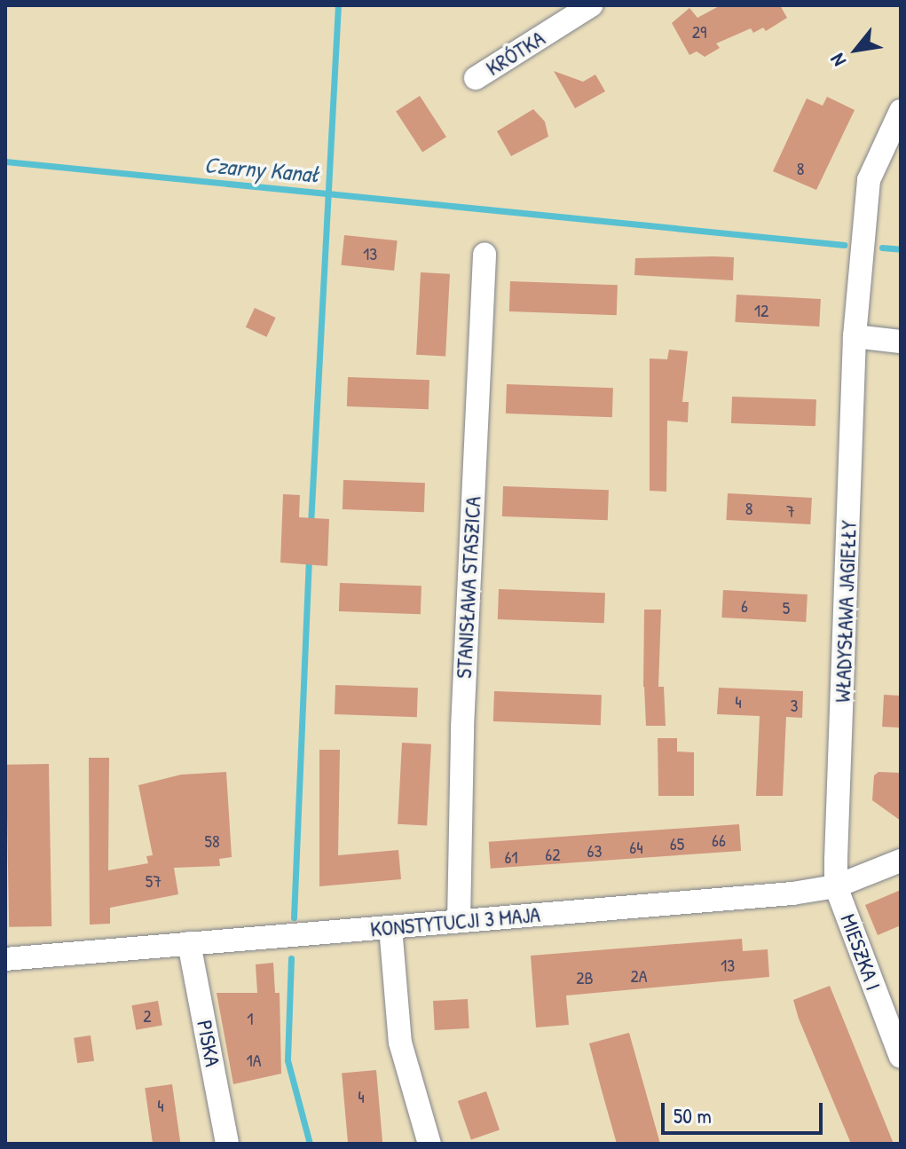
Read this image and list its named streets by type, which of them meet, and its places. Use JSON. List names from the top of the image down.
{
  "streets": {
    "street": [
      "KRÓTKA",
      "STANISŁAWA STASZICA",
      "WŁADYSŁAWA JAGIEŁŁY",
      "KONSTYTUCJI 3 MAJA",
      "MIESZKA I",
      "PISKA"
    ]
  },
  "crossings": [
    ["STANISŁAWA STASZICA", "KONSTYTUCJI 3 MAJA"],
    ["WŁADYSŁAWA JAGIEŁŁY", "KONSTYTUCJI 3 MAJA"],
    ["WŁADYSŁAWA JAGIEŁŁY", "MIESZKA I"],
    ["KONSTYTUCJI 3 MAJA", "MIESZKA I"],
    ["KONSTYTUCJI 3 MAJA", "PISKA"]
  ],
  "water": ["Czarny Kanał"],
  "house_numbers": [
    "29",
    "8",
    "13",
    "12",
    "8",
    "7",
    "6",
    "5",
    "4",
    "3",
    "66",
    "58",
    "65",
    "64",
    "63",
    "62",
    "61",
    "57",
    "13",
    "2A",
    "2B",
    "2",
    "1",
    "1A",
    "4",
    "4"
  ],
  "scale_bar": "50 m",
  "north": "bottom left"
}
